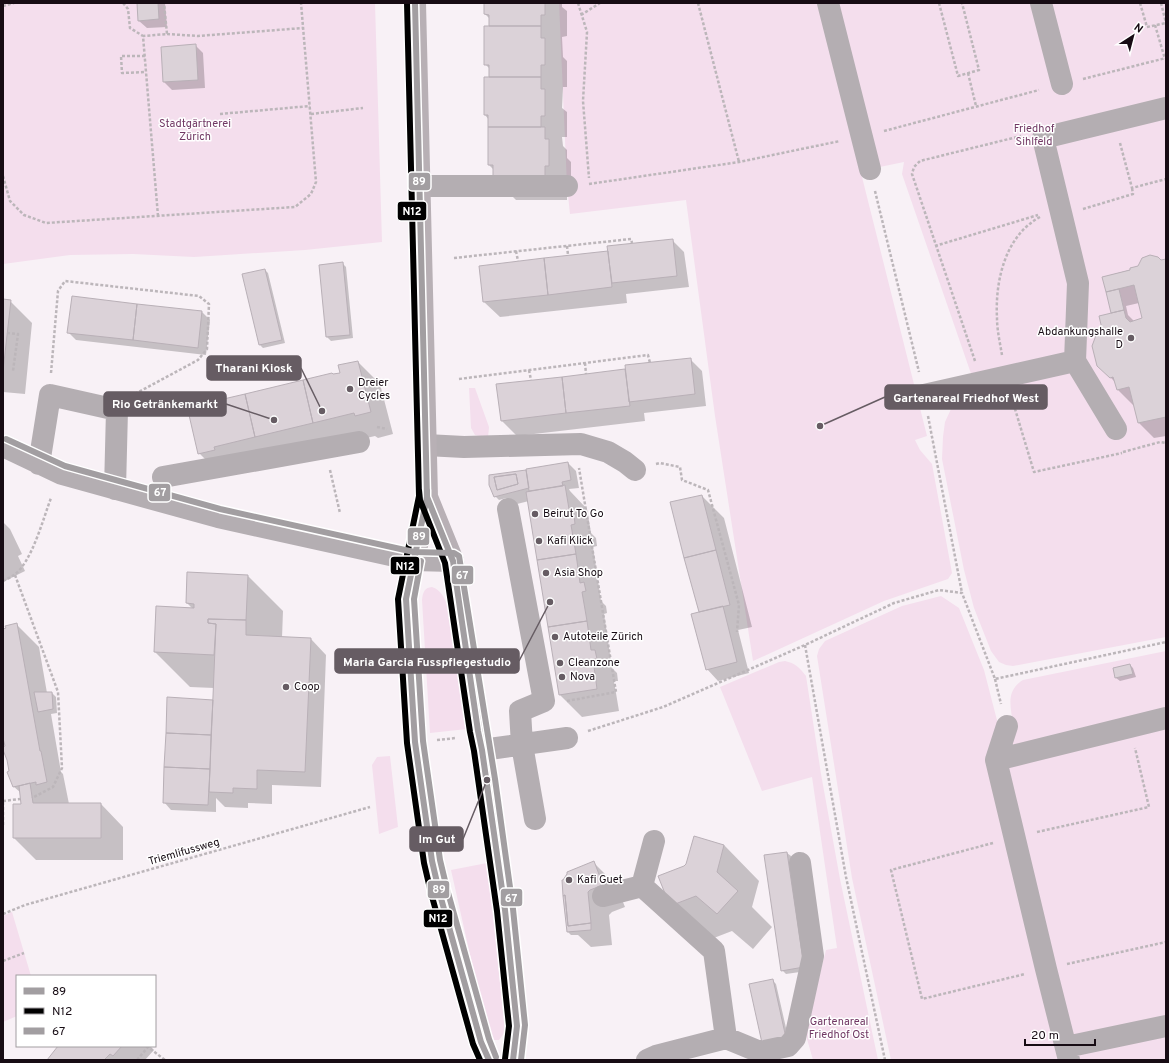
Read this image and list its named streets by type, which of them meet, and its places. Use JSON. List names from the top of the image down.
{
  "streets": {
    "path": ["Triemlifussweg"]
  },
  "parks": ["Stadtgärtnerei Zürich", "Friedhof Sihlfeld", "Gartenareal Friedhof Ost"],
  "places": [
    "Abdankungshalle D",
    "Dreier Cycles",
    "Tharani Kiosk",
    "Rio Getränkemarkt",
    "Gartenareal Friedhof West",
    "Beirut To Go",
    "Kafi Klick",
    "Asia Shop",
    "Maria Garcia Fusspflegestudio",
    "Autoteile Zürich",
    "Cleanzone",
    "Nova",
    "Coop",
    "Im Gut",
    "Kafi Guet"
  ],
  "lines": ["transit line 89", "transit line N12", "transit line 67"],
  "legend": ["89", "N12", "67"],
  "scale_bar": "20 m",
  "north": "top right"
}
